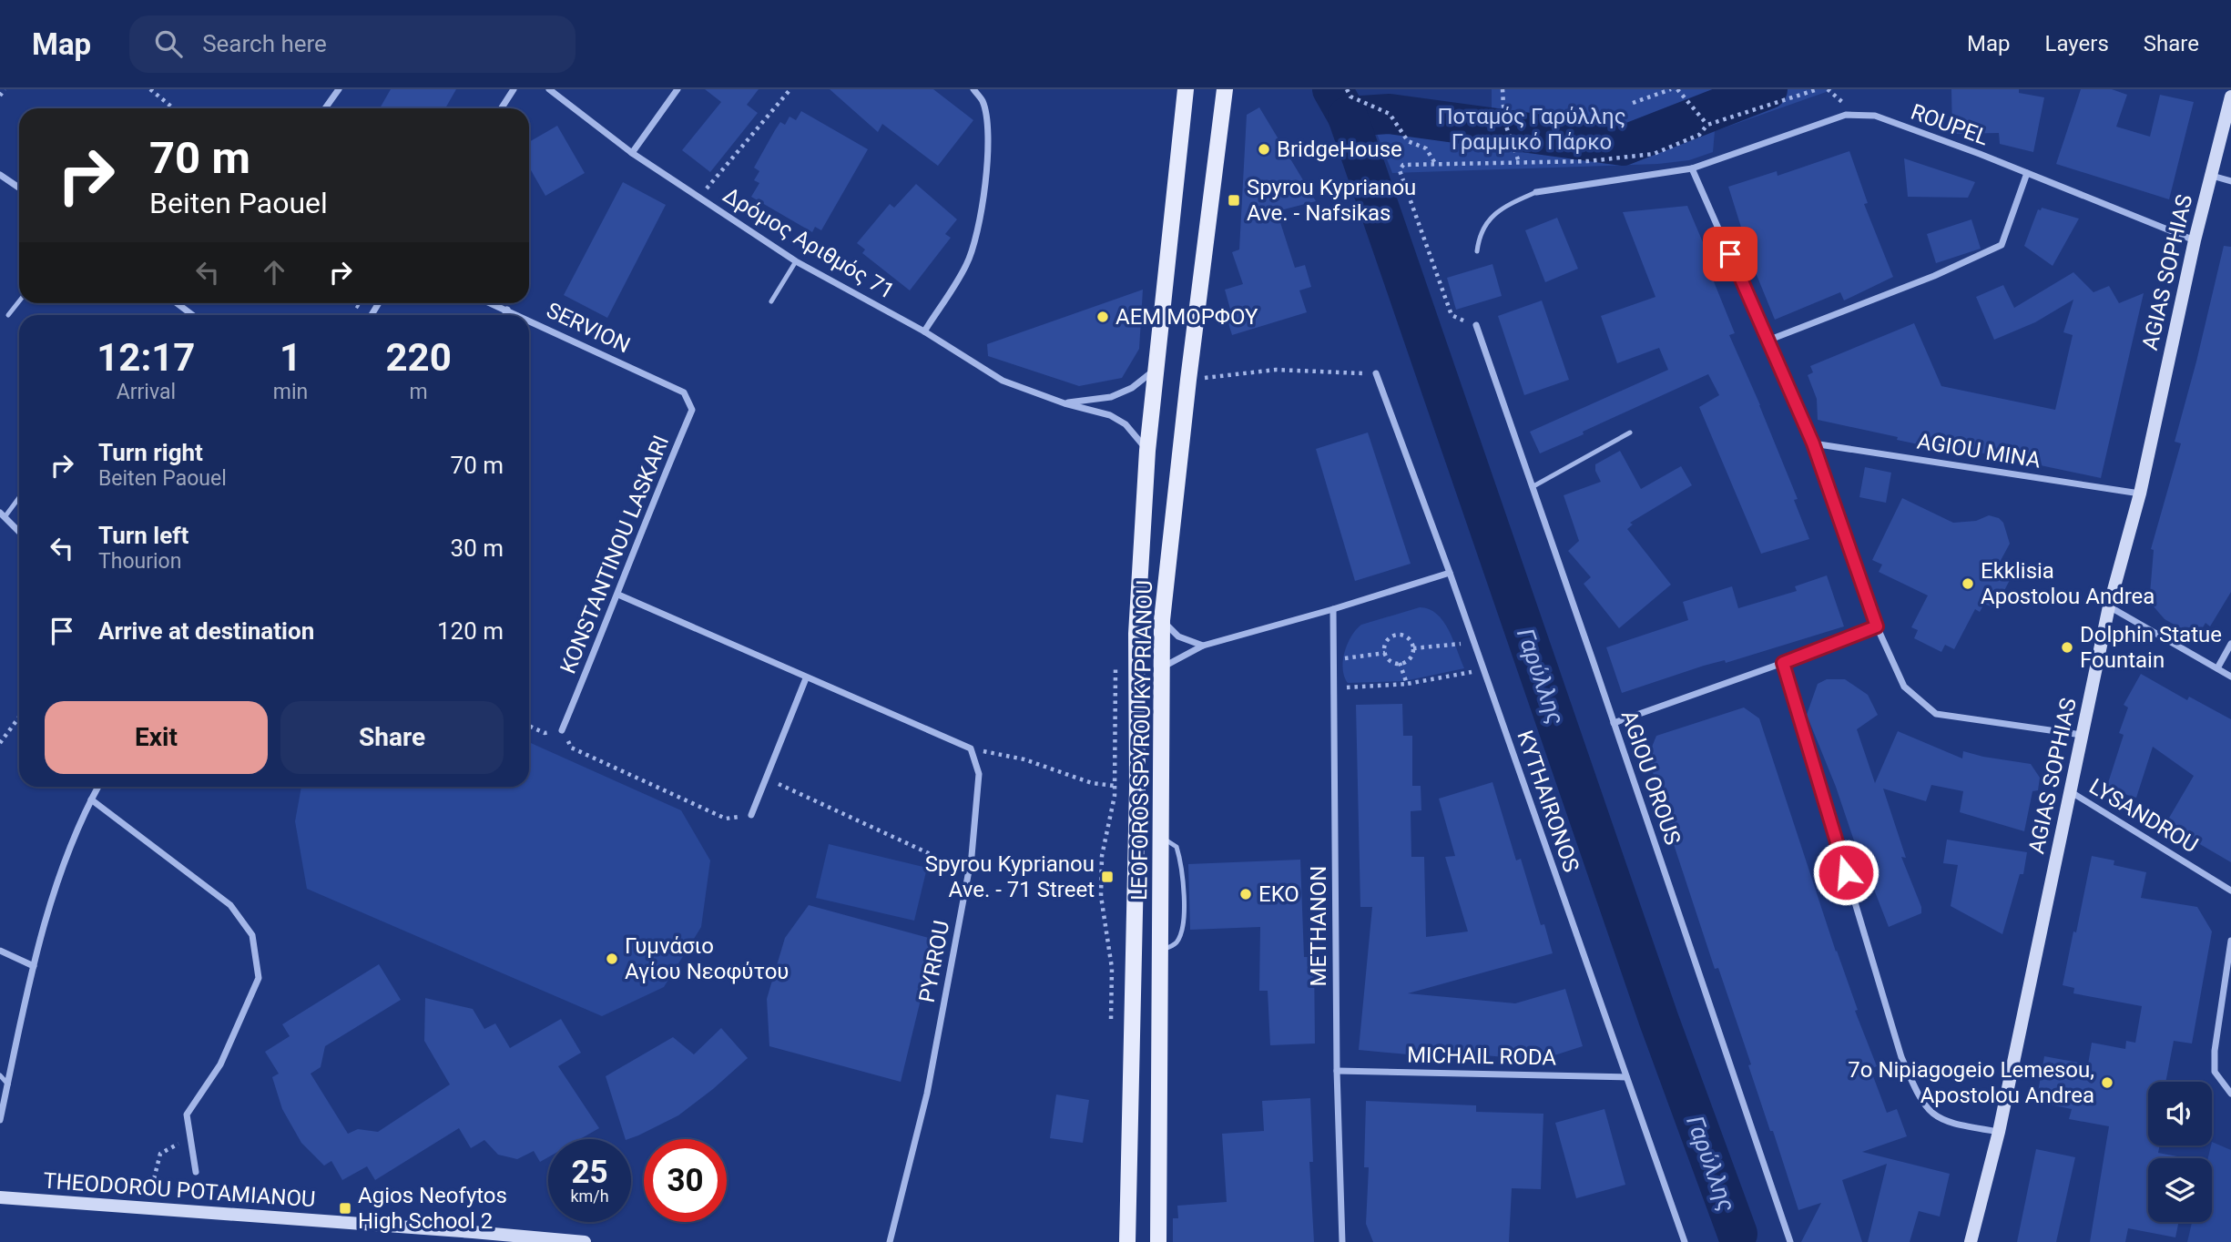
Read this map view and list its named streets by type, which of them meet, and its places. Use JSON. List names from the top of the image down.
{
  "streets": {
    "main road": ["LEOFOROS SPYROU KYPRIANOU"],
    "street": [
      "ROUPEL",
      "Δρόμος Αριθμός 71",
      "AGIAS SOPHIAS",
      "SERVION",
      "AGIOU MINA",
      "KONSTANTINOU LASKARI",
      "AGIOU OROUS",
      "KYTHAIRONOS",
      "LYSANDROU",
      "METHANON",
      "PYRROU",
      "MICHAIL RODA",
      "THEODOROU POTAMIANOU"
    ]
  },
  "crossings": [
    ["ROUPEL", "AGIAS SOPHIAS"],
    ["Δρόμος Αριθμός 71", "LEOFOROS SPYROU KYPRIANOU"],
    ["AGIAS SOPHIAS", "AGIOU MINA"],
    ["AGIAS SOPHIAS", "LYSANDROU"],
    ["SERVION", "KONSTANTINOU LASKARI"],
    ["KYTHAIRONOS", "MICHAIL RODA"],
    ["METHANON", "MICHAIL RODA"]
  ],
  "water": ["Γαρύλλης"],
  "parks": ["Ποταμός Γαρύλλης Γραμμικό Πάρκο"],
  "places": {
    "other": [
      "BridgeHouse",
      "ΑΕΜ ΜΟΡΦΟΥ",
      "Ekklisia Apostolou Andrea",
      "Dolphin Statue Fountain",
      "EKO",
      "Γυμνάσιο Αγίου Νεοφύτου",
      "7o Nipiagogeio Lemesou, Apostolou Andrea"
    ],
    "transit": ["Spyrou Kyprianou Ave. - Nafsikas", "Spyrou Kyprianou Ave. - 71 Street", "Agios Neofytos High School 2"]
  },
  "page": {
    "header": "Map",
    "search": "Search here",
    "nav": ["Map", "Layers", "Share"],
    "turn": ["70 m", "Beiten Paouel"],
    "eta": [
      "12:17",
      "Arrival",
      "1",
      "min",
      "220",
      "m"
    ],
    "list": [
      {
        "name": "Turn right",
        "note": "Beiten Paouel",
        "value": "70 m"
      },
      {
        "name": "Turn left",
        "note": "Thourion",
        "value": "30 m"
      },
      {
        "name": "Arrive at destination",
        "value": "120 m"
      }
    ],
    "buttons": ["Exit", "Share"],
    "speed": "25 km/h",
    "limit": "30"
  }
}
